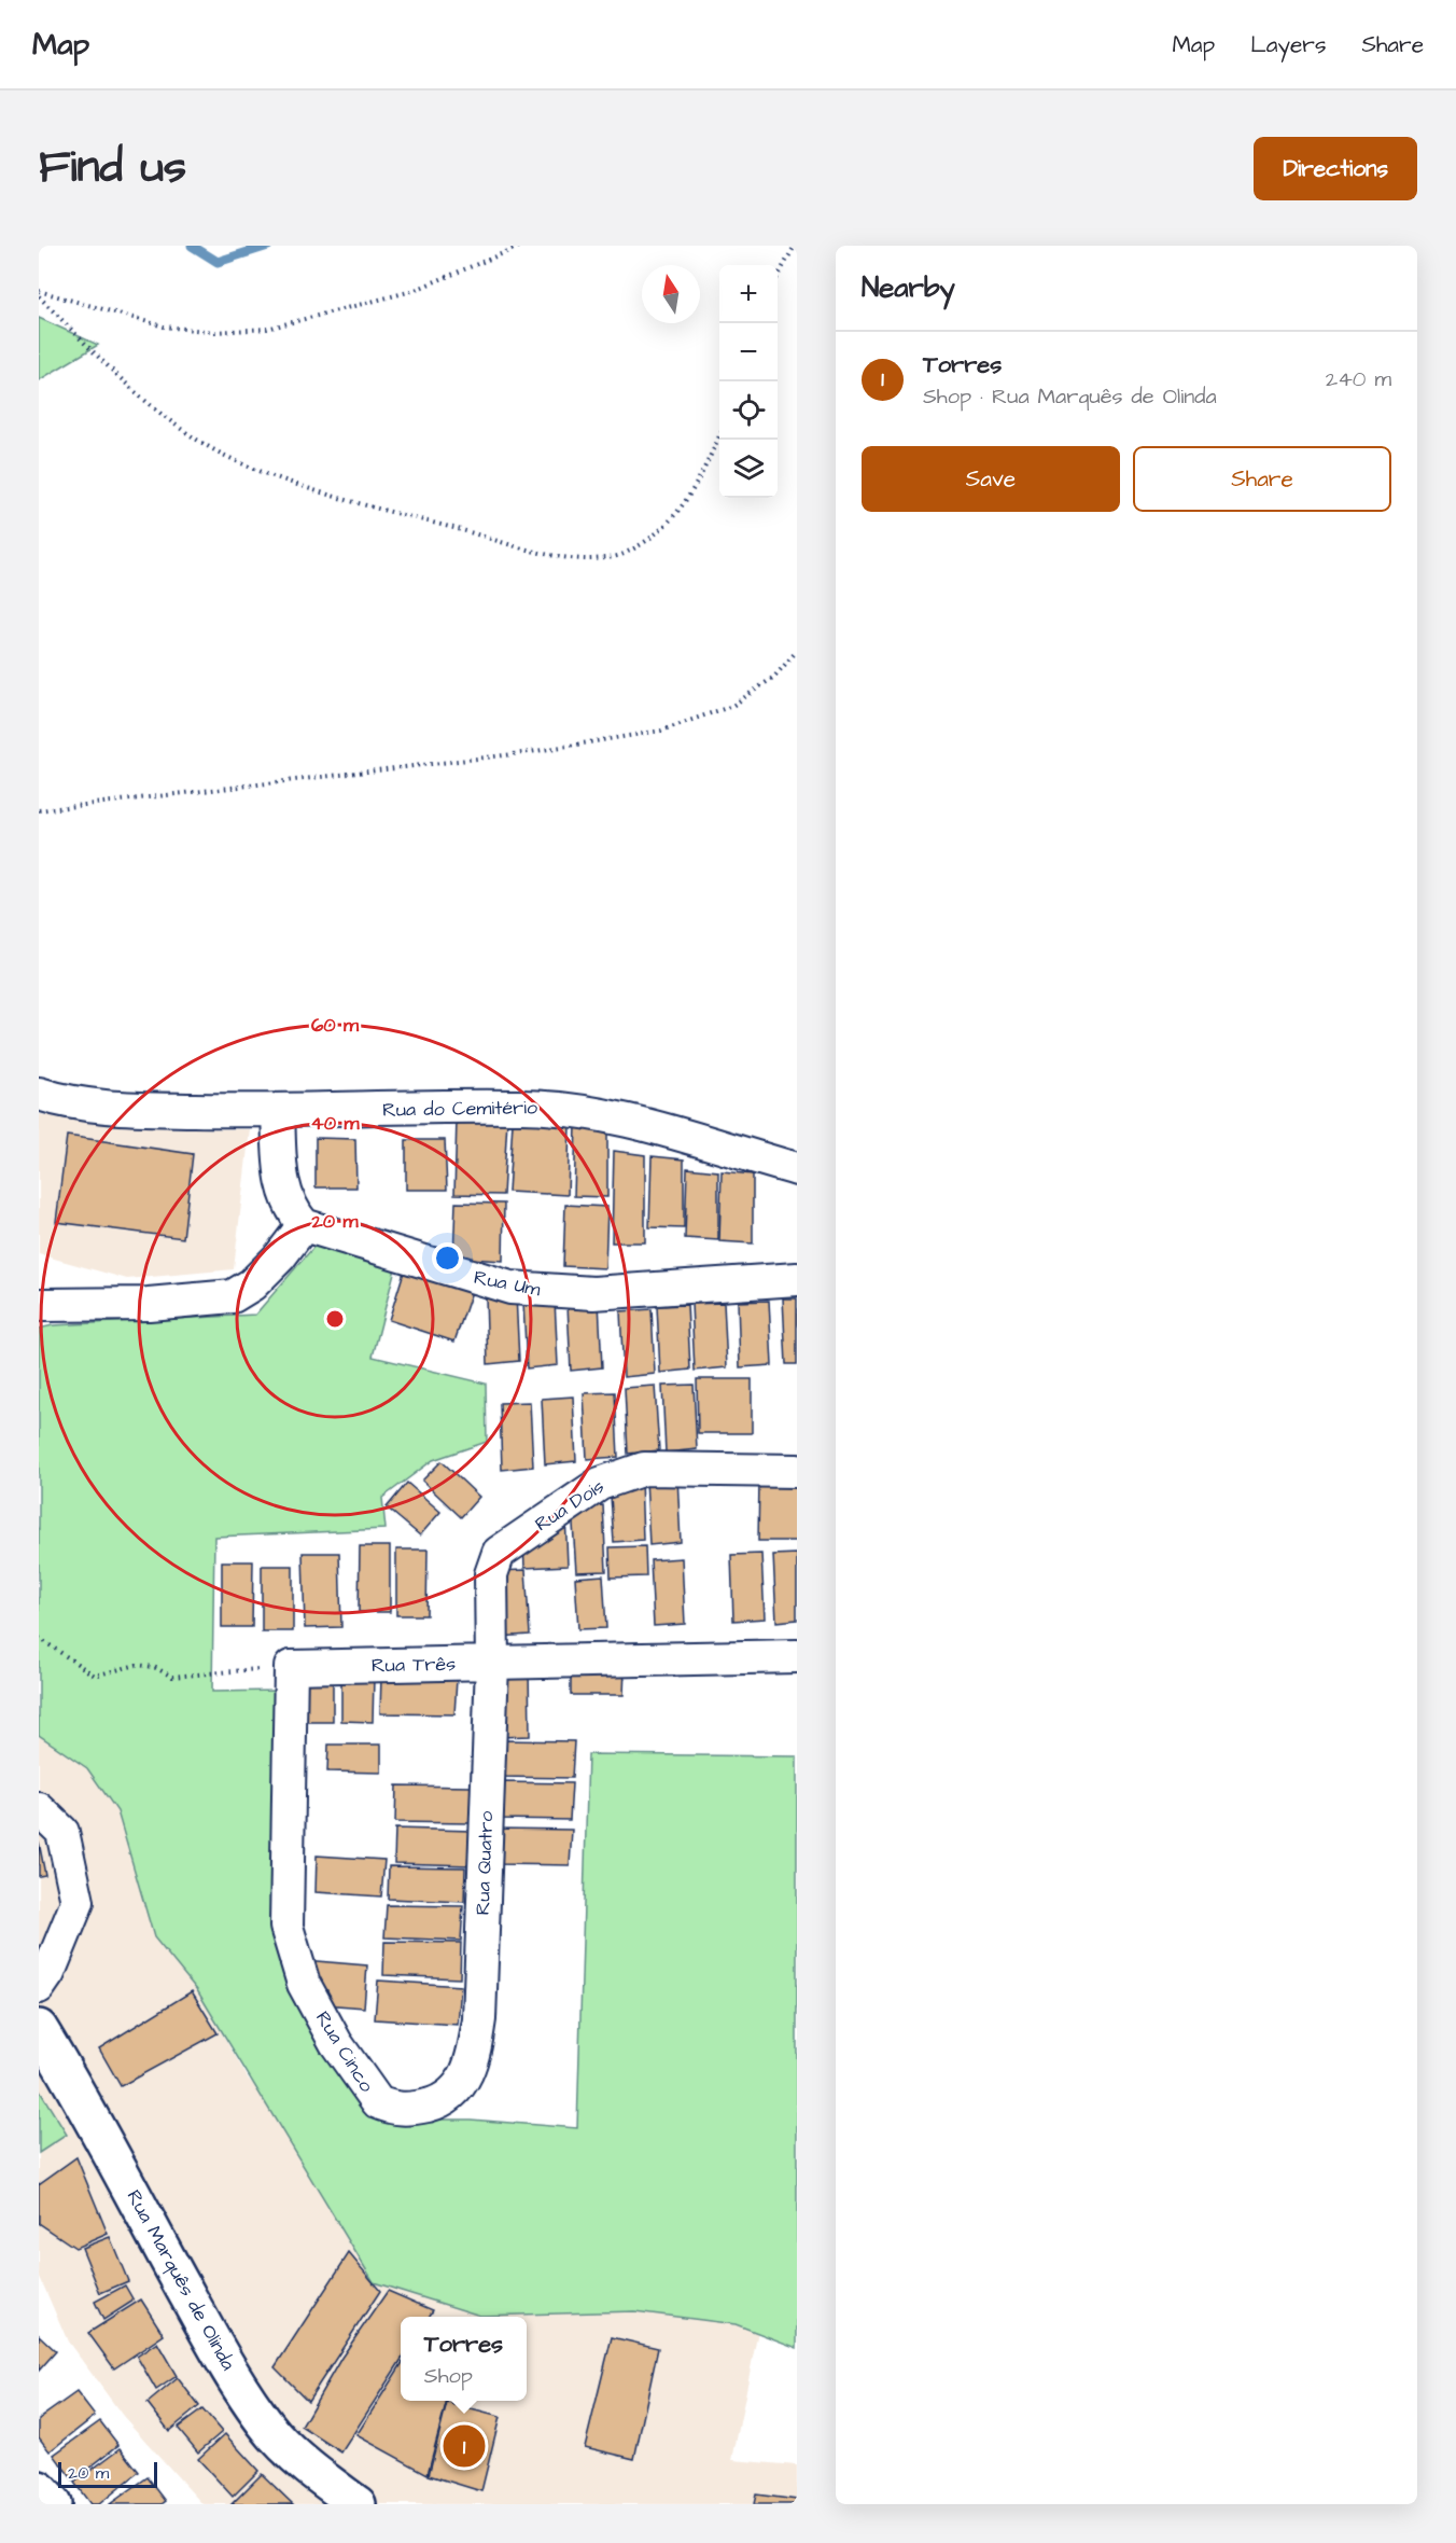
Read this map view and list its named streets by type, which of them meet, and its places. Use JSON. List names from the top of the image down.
{
  "streets": {
    "main road": ["Rua Marquês de Olinda"],
    "street": [
      "Rua do Cemitério",
      "Rua Um",
      "Rua Dois",
      "Rua Três",
      "Rua Quatro",
      "Rua Cinco"
    ]
  },
  "crossings": [
    ["Rua Dois", "Rua Três"],
    ["Rua Dois", "Rua Quatro"],
    ["Rua Três", "Rua Quatro"],
    ["Rua Três", "Rua Cinco"],
    ["Rua Quatro", "Rua Cinco"]
  ],
  "scale_bar": "20 m",
  "north": "top",
  "page": {
    "header": "Map",
    "nav": ["Map", "Layers", "Share"],
    "title": "Find us",
    "buttons": [
      "Directions",
      ["Save", "Share"]
    ],
    "heading": "Nearby",
    "map_buttons": ["+", "−"],
    "list": [
      {
        "mark": "1",
        "name": "Torres",
        "note": "Shop · Rua Marquês de Olinda",
        "value": "240 m"
      }
    ],
    "popup": ["Torres", "Shop"],
    "pins": "1",
    "scale": "20 m"
  },
  "rings": ["60 m", "40 m", "20 m"]
}
